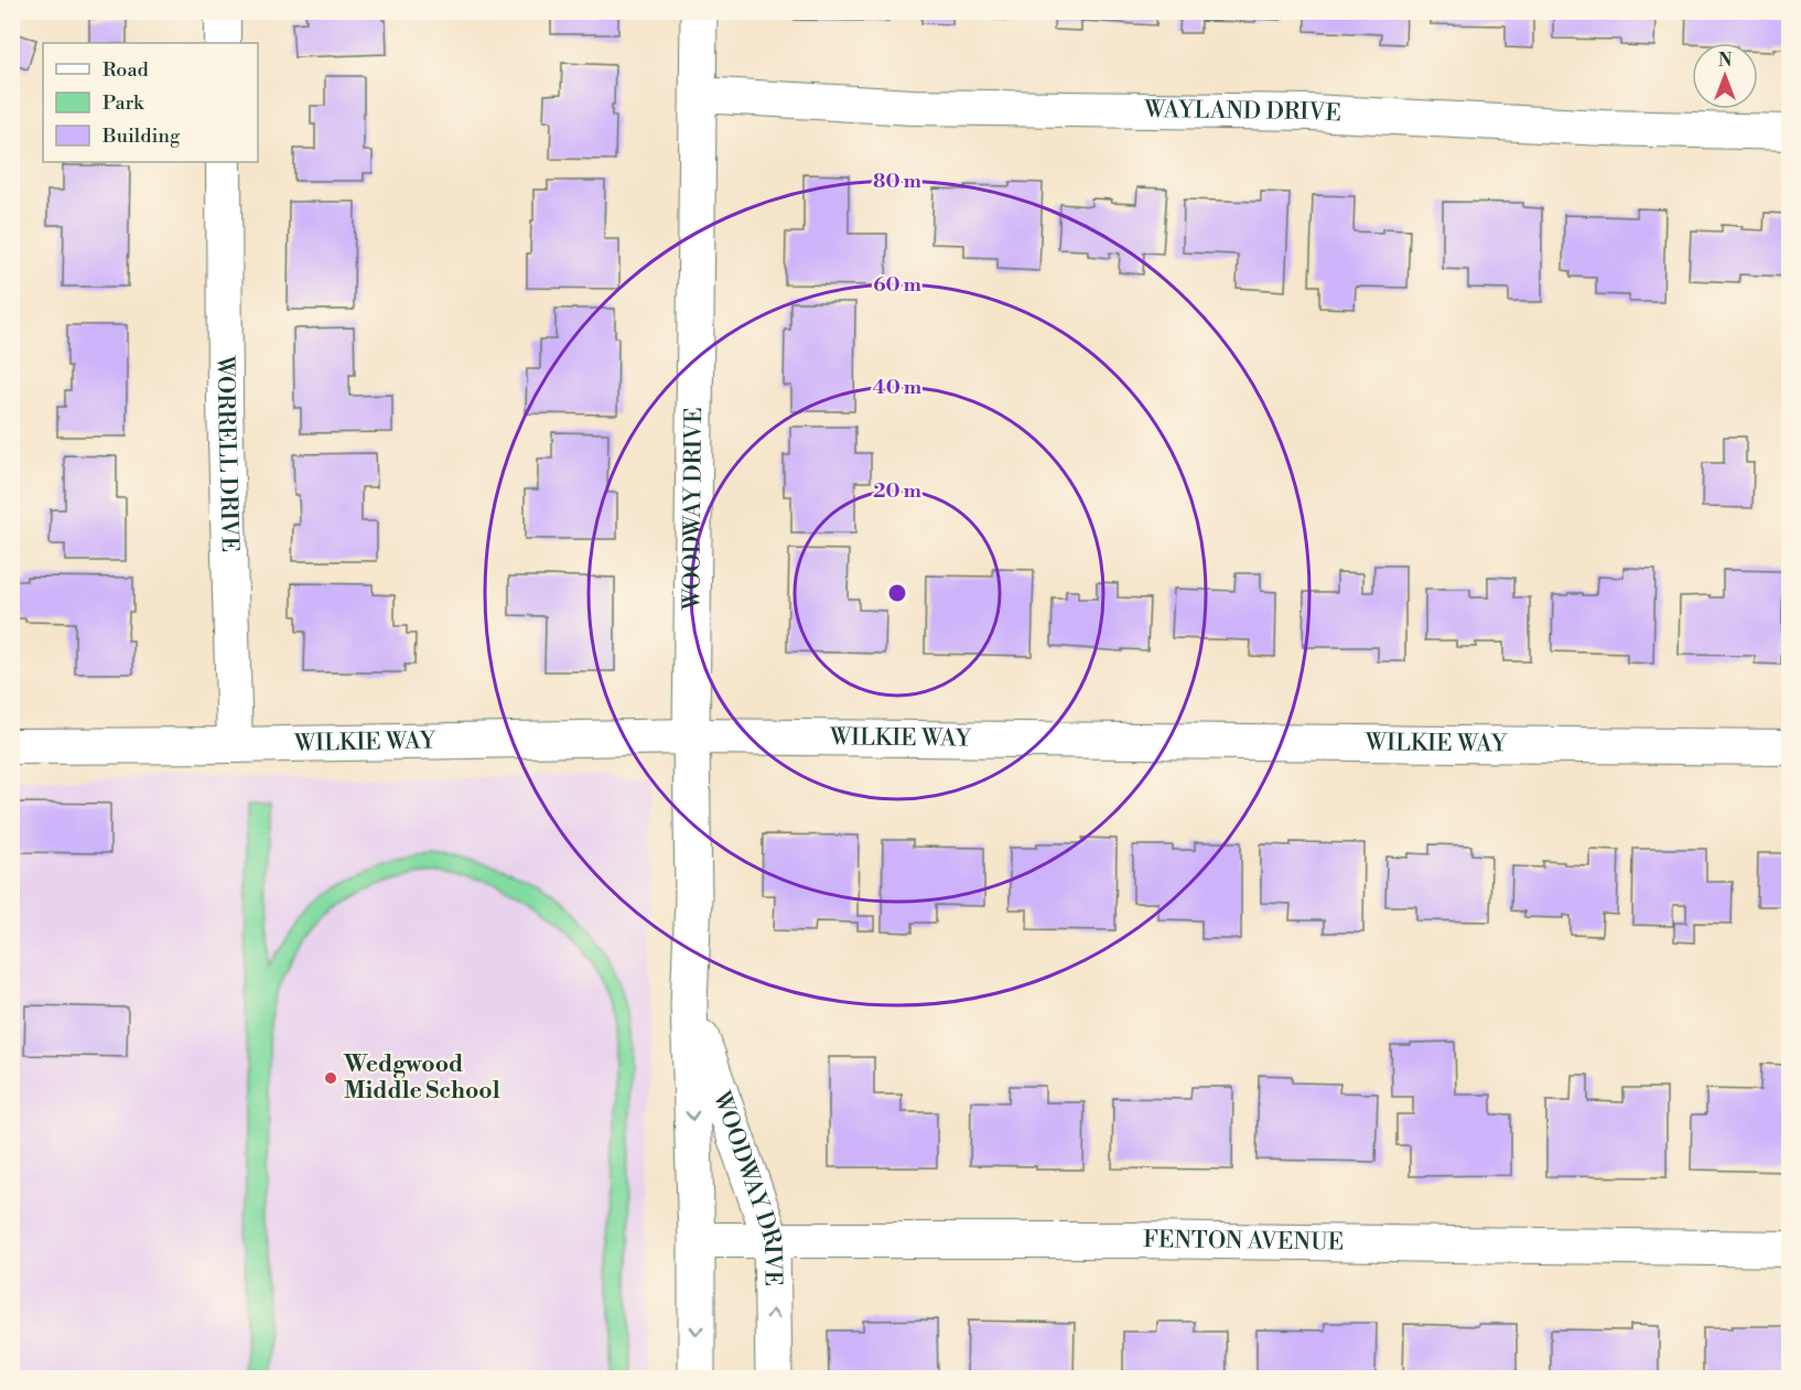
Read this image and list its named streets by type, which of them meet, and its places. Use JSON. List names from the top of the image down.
{
  "streets": {
    "street": [
      "WAYLAND DRIVE",
      "WORRELL DRIVE",
      "WOODWAY DRIVE",
      "WILKIE WAY",
      "FENTON AVENUE"
    ]
  },
  "crossings": [
    ["WAYLAND DRIVE", "WOODWAY DRIVE"],
    ["WORRELL DRIVE", "WILKIE WAY"],
    ["WOODWAY DRIVE", "WILKIE WAY"],
    ["WOODWAY DRIVE", "FENTON AVENUE"]
  ],
  "places": ["Wedgwood Middle School"],
  "legend": ["Road", "Park", "Building"],
  "north": "top",
  "rings": [
    "80 m",
    "60 m",
    "40 m",
    "20 m"
  ]
}
